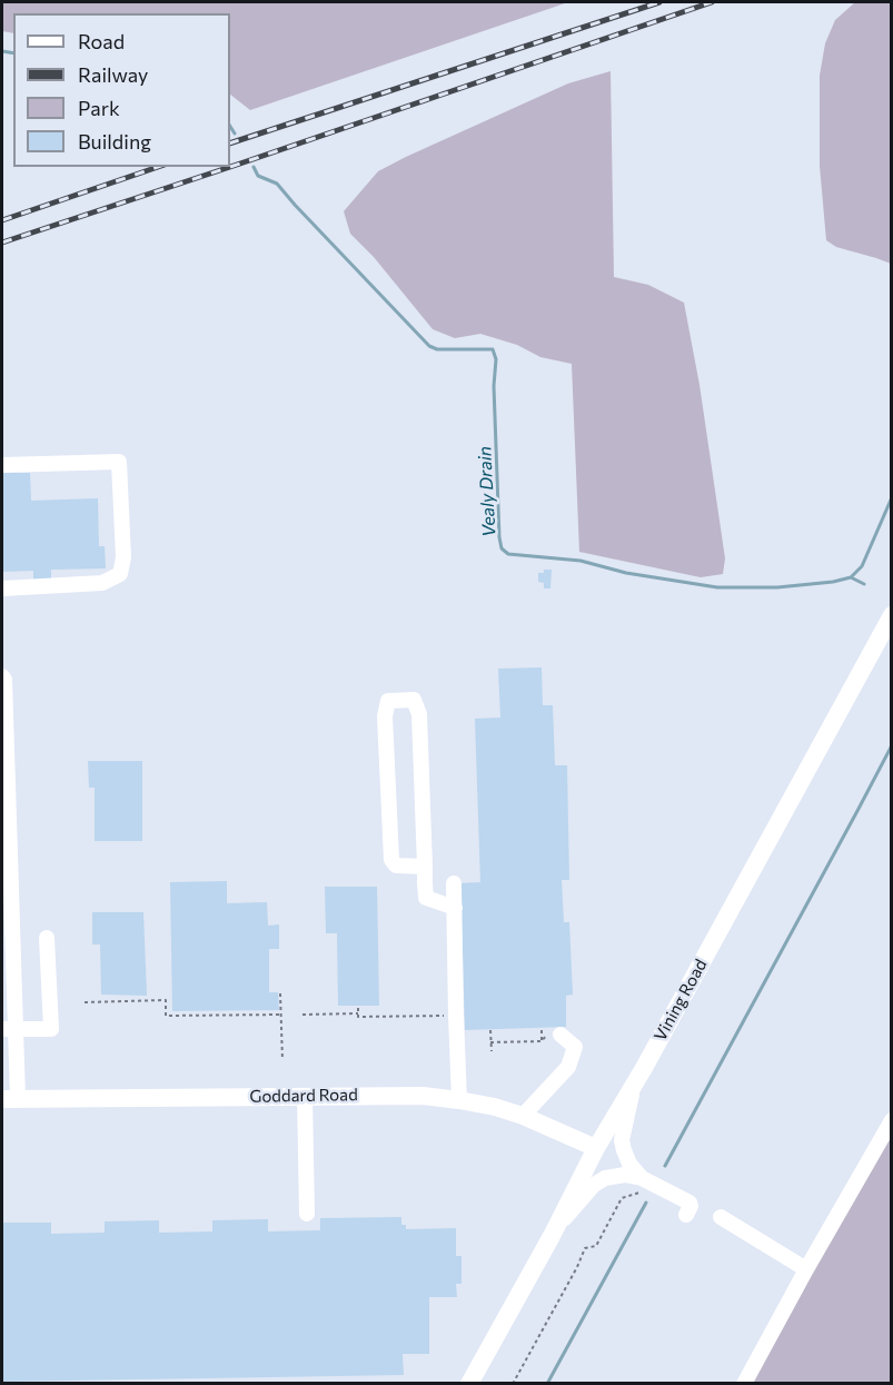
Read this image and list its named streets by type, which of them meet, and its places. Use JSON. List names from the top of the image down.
{
  "streets": {
    "main road": ["Vining Road", "Goddard Road"]
  },
  "crossings": [
    ["Vining Road", "Goddard Road"]
  ],
  "water": ["Vealy Drain"],
  "legend": [
    "Road",
    "Railway",
    "Park",
    "Building"
  ]
}
